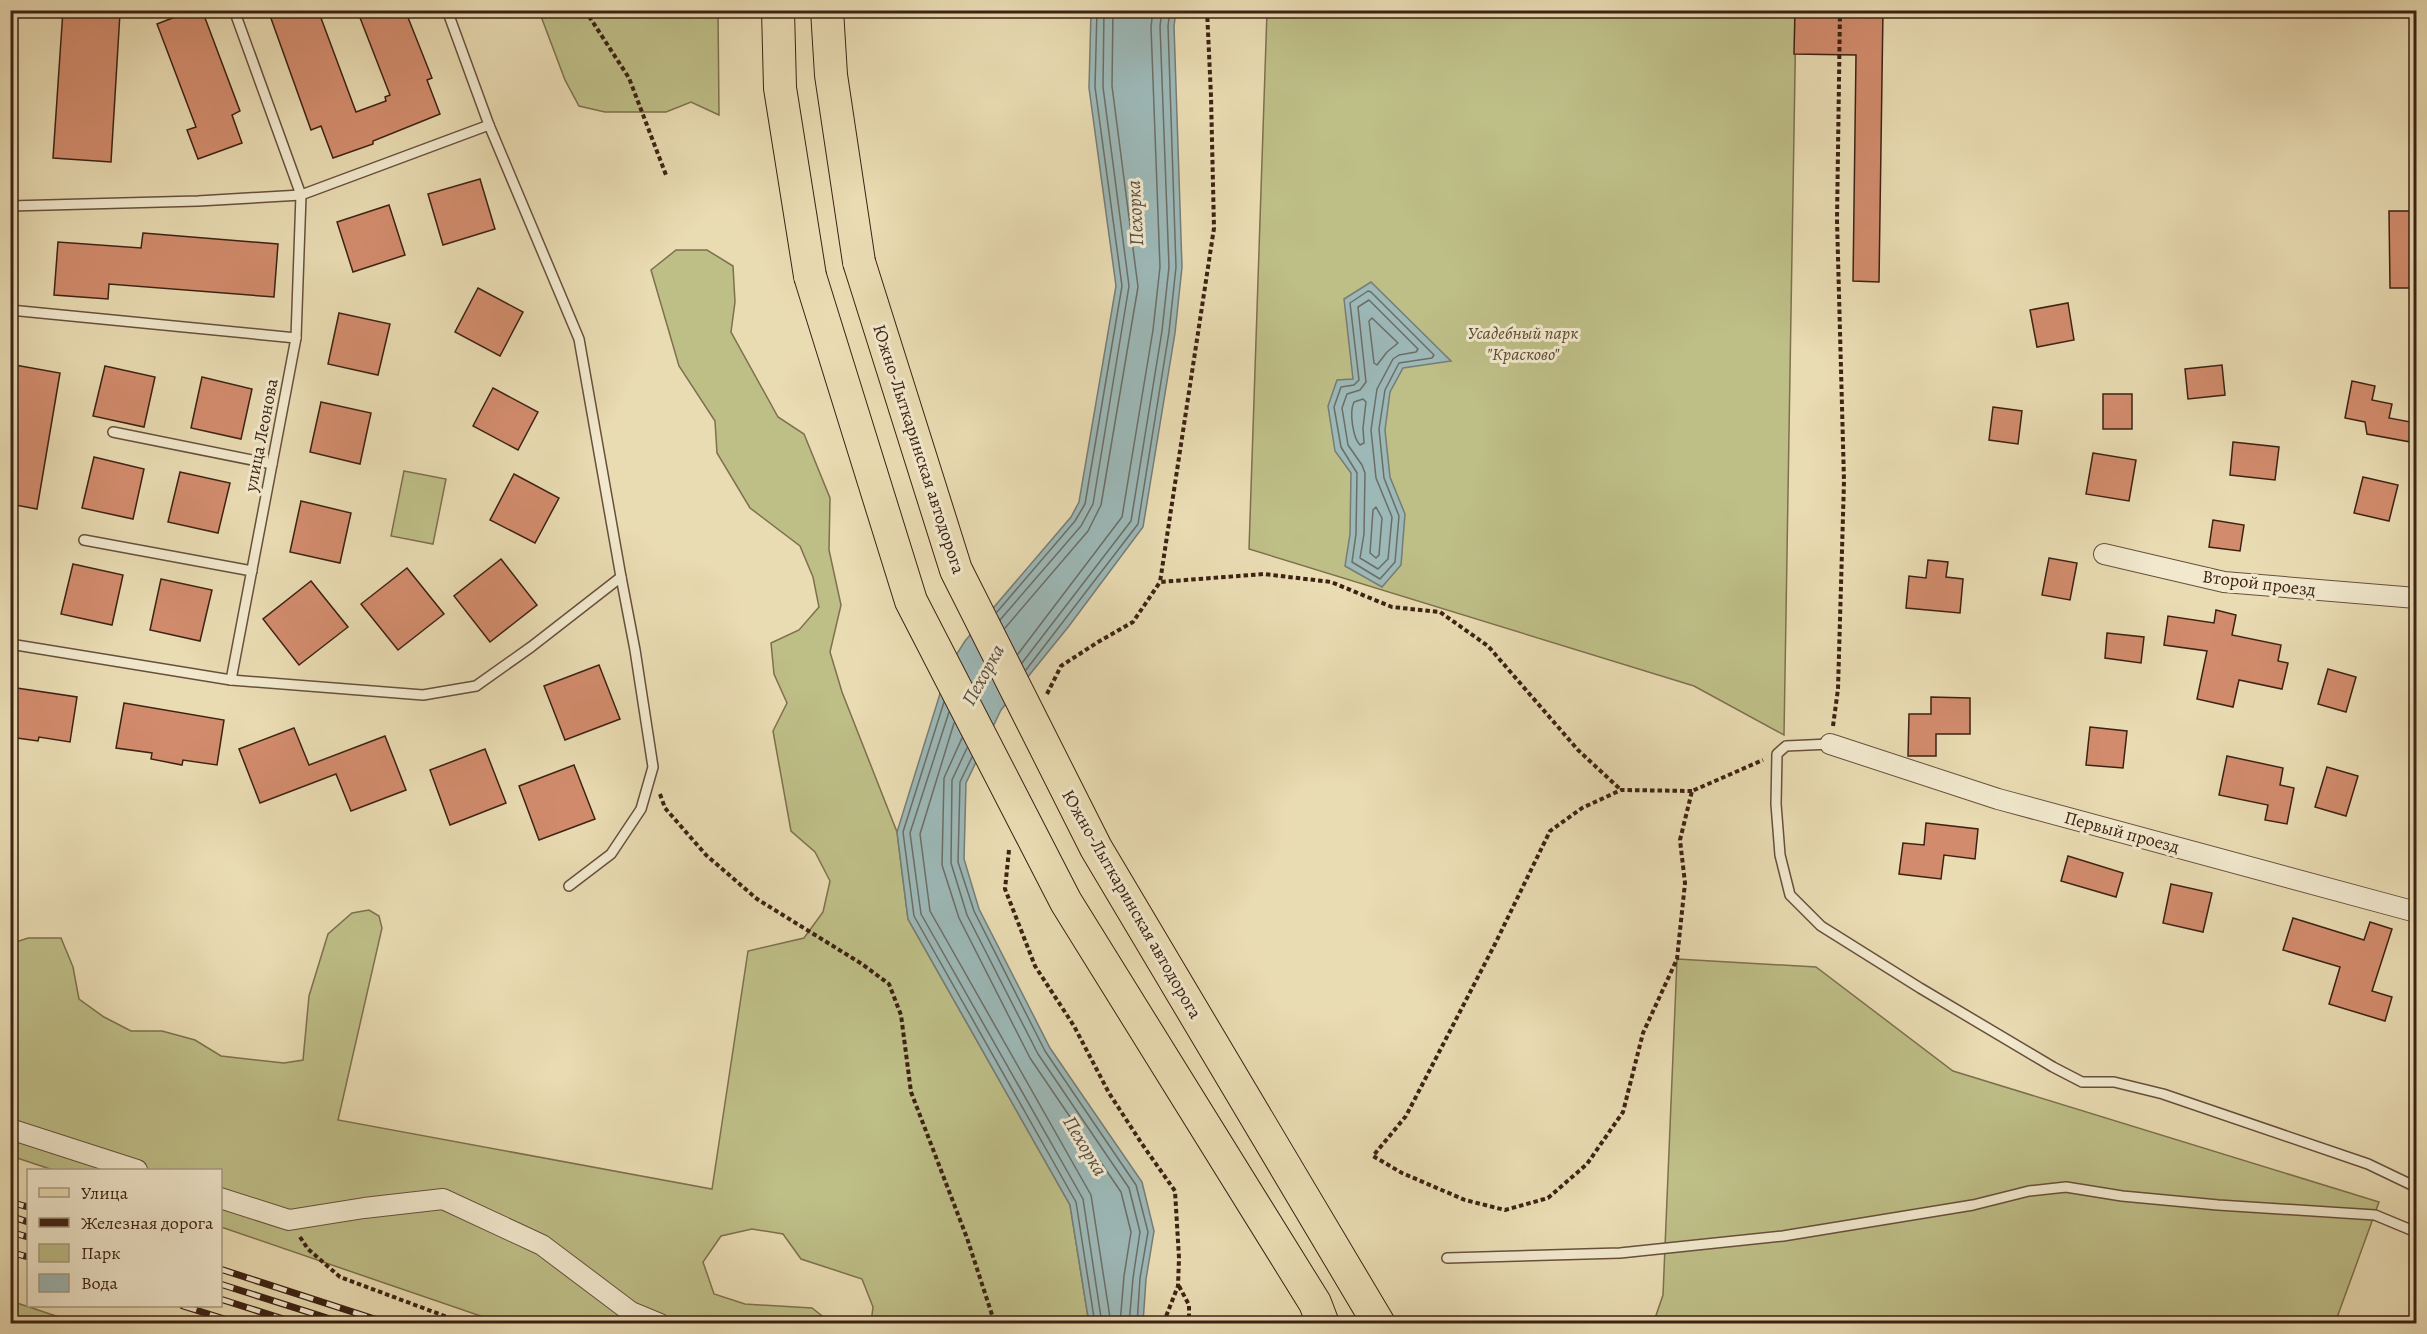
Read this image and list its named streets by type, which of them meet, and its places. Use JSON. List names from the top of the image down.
{
  "streets": {
    "main road": ["Южно-Лыткаринская автодорога"],
    "street": ["Второй проезд", "Первый проезд"],
    "lane": ["улица Леонова"]
  },
  "water": ["Пехорка"],
  "parks": ["Усадебный парк \"Красково\""],
  "legend": [
    "Улица",
    "Железная дорога",
    "Парк",
    "Вода"
  ]
}
